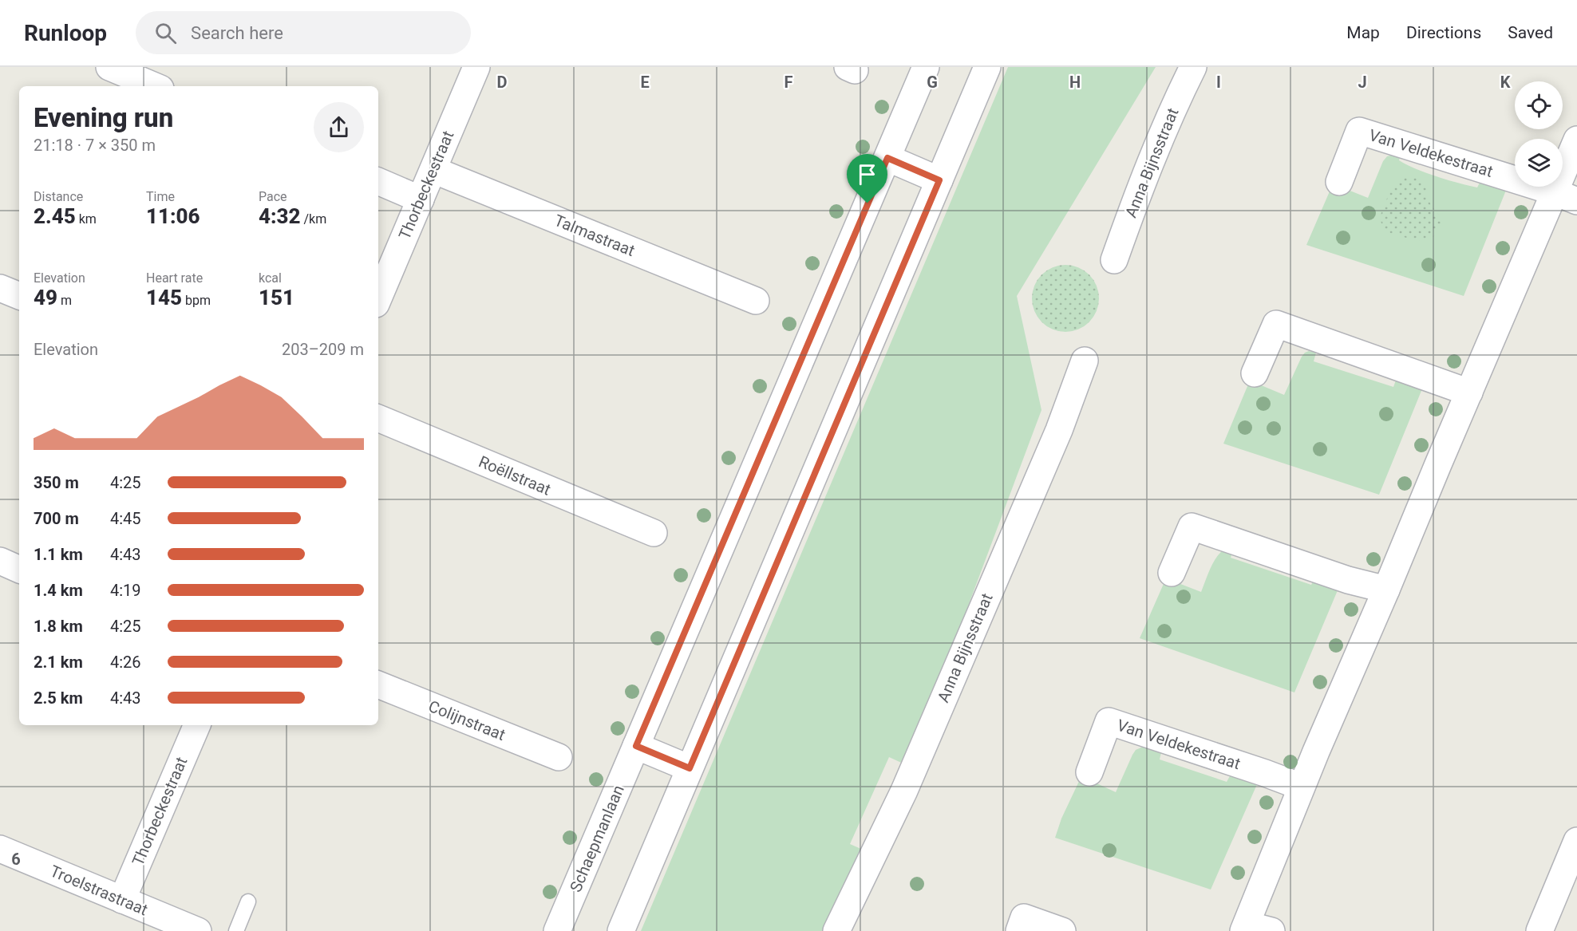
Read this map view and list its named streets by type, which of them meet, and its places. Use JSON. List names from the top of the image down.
{
  "streets": {
    "street": [
      "Van Veldekestraat",
      "Anna Bijnsstraat",
      "Thorbeckestraat",
      "Talmastraat",
      "Roëllstraat",
      "Colijnstraat",
      "Schaepmanlaan",
      "Troelstrastraat"
    ]
  },
  "crossings": [
    ["Thorbeckestraat", "Talmastraat"],
    ["Thorbeckestraat", "Troelstrastraat"]
  ],
  "page": {
    "header": "Runloop",
    "search": "Search here",
    "nav": ["Map", "Directions", "Saved"],
    "heading": ["Evening run", "21:18 · 7 × 350 m"],
    "stats": [
      ["Distance", "2.45 km"],
      ["Time", "11:06"],
      ["Pace", "4:32 /km"],
      ["Elevation", "49 m"],
      ["Heart rate", "145 bpm"],
      ["kcal", "151"]
    ],
    "chart": ["Elevation", "203–209 m"],
    "list": [
      {
        "name": "350 m",
        "note": "4:25"
      },
      {
        "name": "700 m",
        "note": "4:45"
      },
      {
        "name": "1.1 km",
        "note": "4:43"
      },
      {
        "name": "1.4 km",
        "note": "4:19"
      },
      {
        "name": "1.8 km",
        "note": "4:25"
      },
      {
        "name": "2.1 km",
        "note": "4:26"
      },
      {
        "name": "2.5 km",
        "note": "4:43"
      }
    ]
  },
  "grid": {
    "columns": [
      "D",
      "E",
      "F",
      "G",
      "H",
      "I",
      "J",
      "K"
    ],
    "rows": ["6"]
  }
}
